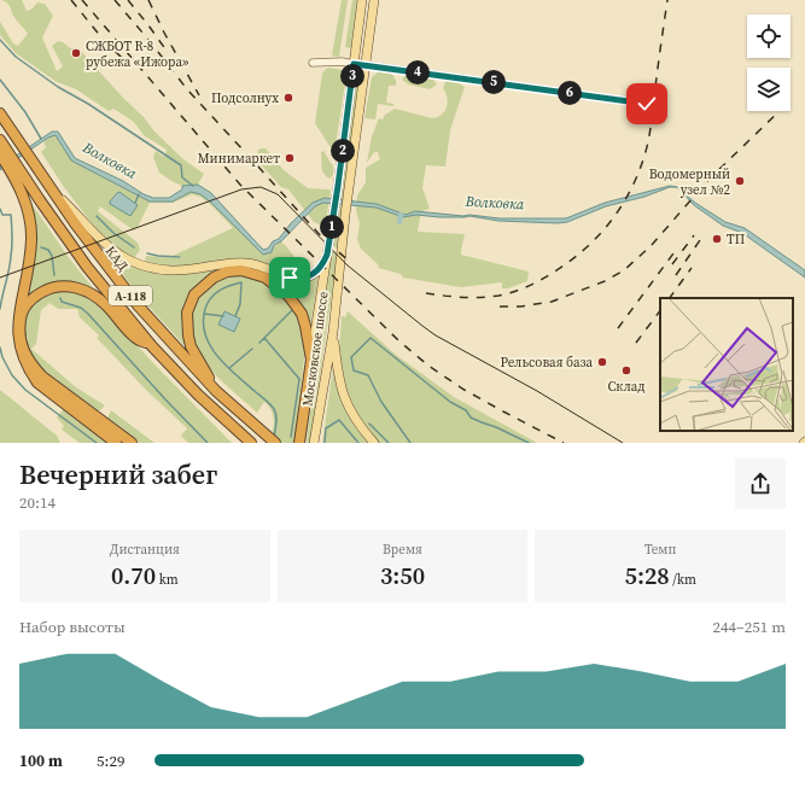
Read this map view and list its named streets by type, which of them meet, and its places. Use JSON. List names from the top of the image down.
{
  "streets": {
    "highway": ["КАД", "А-118", "Московское шоссе"]
  },
  "water": ["Волковка"],
  "places": [
    "СЖБОТ R-8 рубежа «Ижора»",
    "Подсолнух",
    "Минимаркет",
    "Водомерный узел №2",
    "ТП",
    "Рельсовая база",
    "Склад"
  ],
  "page": {
    "pins": [
      "4",
      "3",
      "5",
      "6",
      "2",
      "1"
    ],
    "heading": ["Вечерний забег", "20:14"],
    "stats": [
      ["Дистанция", "0.70 km"],
      ["Время", "3:50"],
      ["Темп", "5:28 /km"]
    ],
    "chart": ["Набор высоты", "244–251 m"],
    "list": [
      {
        "name": "100 m",
        "note": "5:29"
      }
    ]
  }
}
